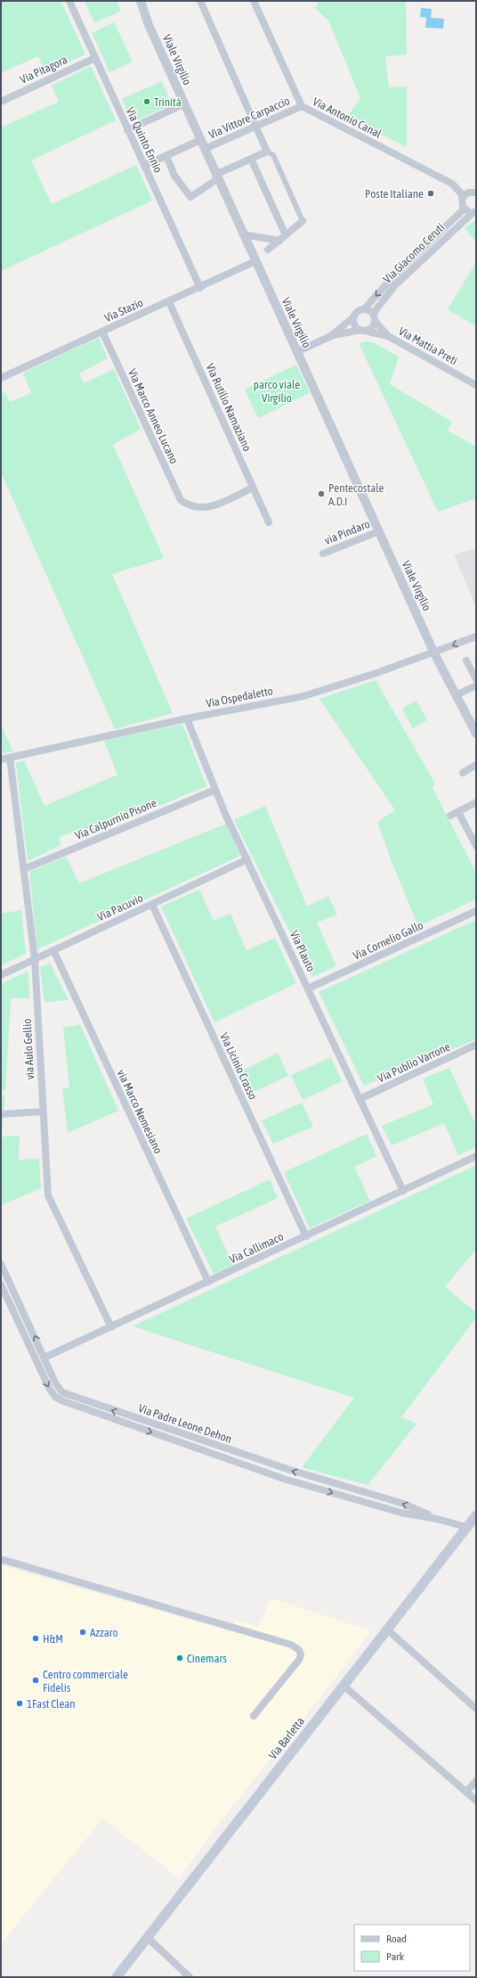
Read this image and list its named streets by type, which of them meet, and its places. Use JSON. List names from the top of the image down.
{
  "streets": {
    "main road": ["Via Barletta"],
    "street": [
      "Viale Virgilio",
      "Via Pitagora",
      "Via Vittore Carpaccio",
      "Via Antonio Canal",
      "Via Quinto Ennio",
      "Via Giacomo Ceruti",
      "Via Stazio",
      "Via Mattia Preti",
      "Via Rutilio Namaziano",
      "Via Marco Anneo Lucano",
      "via Pindaro",
      "Via Ospedaletto",
      "Via Calpurnio Pisone",
      "Via Pacuvio",
      "Via Cornelio Gallo",
      "Via Plauto",
      "via Aulo Gellio",
      "Via Publio Varrone",
      "Via Licinio Crasso",
      "via Marco Nemesiano",
      "Via Callimaco",
      "Via Padre Leone Dehon"
    ]
  },
  "crossings": [
    ["Viale Virgilio", "Via Vittore Carpaccio"],
    ["Viale Virgilio", "Via Stazio"],
    ["Viale Virgilio", "via Pindaro"],
    ["Viale Virgilio", "Via Ospedaletto"],
    ["Via Pitagora", "Via Quinto Ennio"],
    ["Via Vittore Carpaccio", "Via Antonio Canal"],
    ["Via Quinto Ennio", "Via Stazio"],
    ["Via Giacomo Ceruti", "Via Mattia Preti"],
    ["Via Stazio", "Via Rutilio Namaziano"],
    ["Via Stazio", "Via Marco Anneo Lucano"],
    ["Via Rutilio Namaziano", "Via Marco Anneo Lucano"],
    ["Via Ospedaletto", "Via Plauto"],
    ["Via Ospedaletto", "via Aulo Gellio"],
    ["Via Calpurnio Pisone", "Via Plauto"],
    ["Via Calpurnio Pisone", "via Aulo Gellio"],
    ["Via Pacuvio", "Via Plauto"],
    ["Via Pacuvio", "via Aulo Gellio"],
    ["Via Pacuvio", "Via Licinio Crasso"],
    ["Via Pacuvio", "via Marco Nemesiano"],
    ["Via Cornelio Gallo", "Via Plauto"],
    ["Via Plauto", "Via Publio Varrone"],
    ["Via Plauto", "Via Callimaco"],
    ["via Aulo Gellio", "Via Callimaco"],
    ["Via Licinio Crasso", "Via Callimaco"],
    ["via Marco Nemesiano", "Via Callimaco"],
    ["Via Callimaco", "Via Padre Leone Dehon"],
    ["Via Padre Leone Dehon", "Via Barletta"]
  ],
  "parks": ["parco viale Virgilio"],
  "places": [
    "Trinità",
    "Poste Italiane",
    "Pentecostale A.D.I",
    "Azzaro",
    "H&M",
    "Cinemars",
    "Centro commerciale Fidelis",
    "1Fast Clean"
  ],
  "legend": ["Road", "Park"]
}
